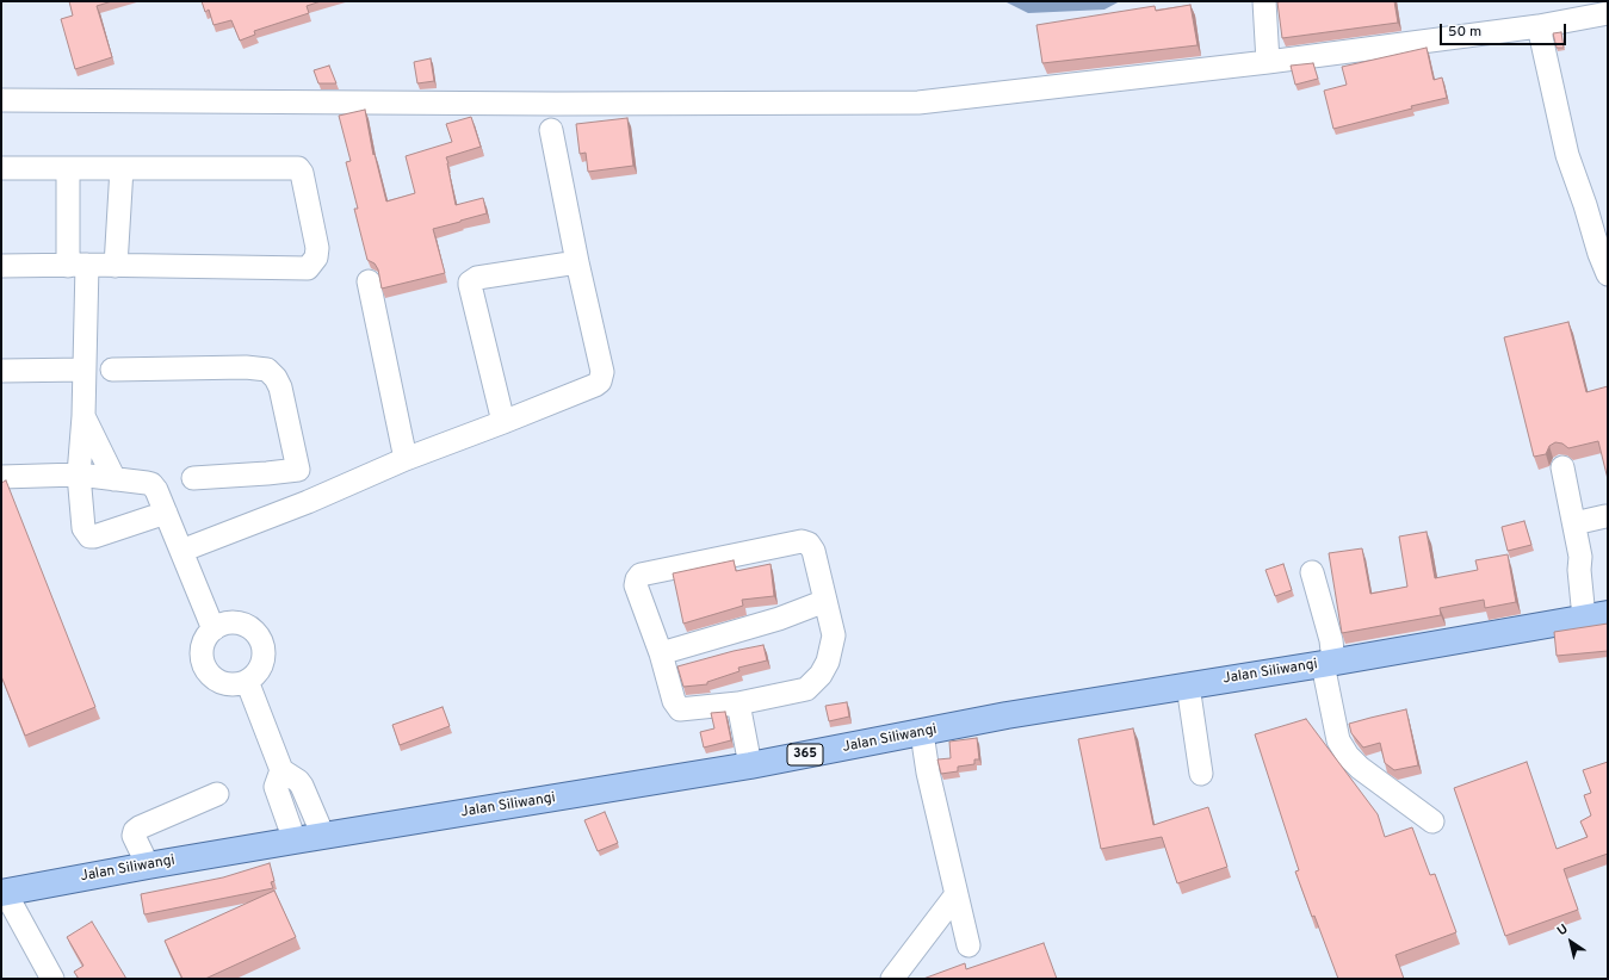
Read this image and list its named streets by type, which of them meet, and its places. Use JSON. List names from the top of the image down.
{
  "streets": {
    "main road": ["Jalan Siliwangi", "365"]
  },
  "scale_bar": "50 m",
  "north": "top left"
}
